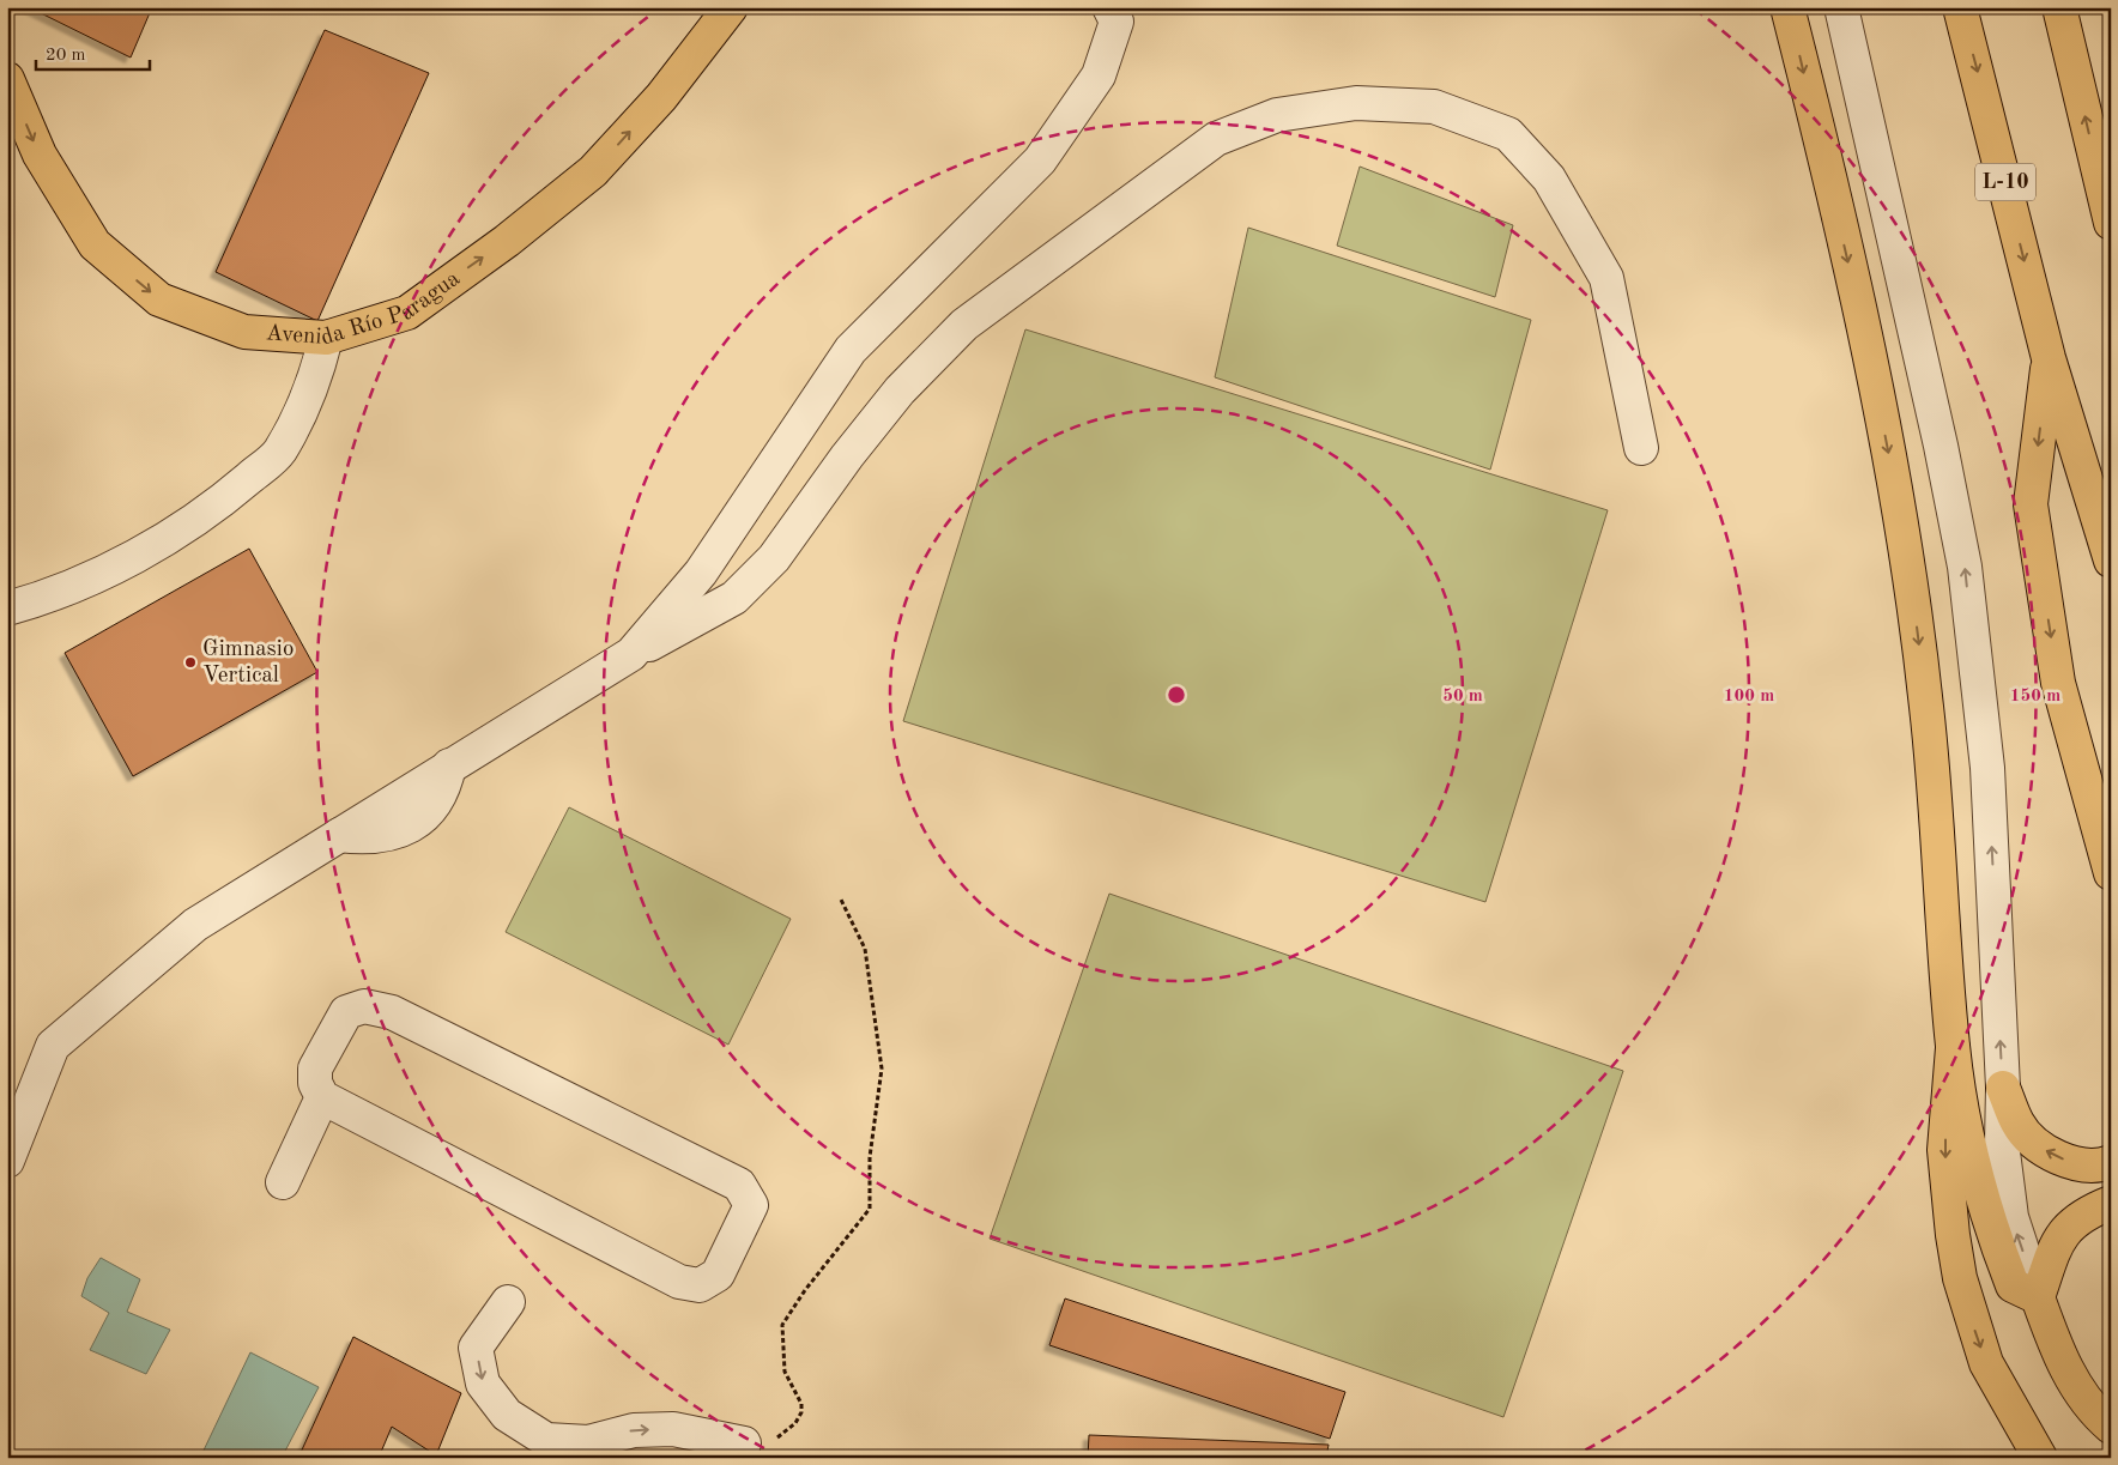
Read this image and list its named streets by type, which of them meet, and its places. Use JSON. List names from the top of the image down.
{
  "streets": {
    "main road": ["L-10", "Avenida Río Paragua"]
  },
  "places": ["Gimnasio Vertical"],
  "scale_bar": "20 m",
  "rings": ["50 m", "100 m", "150 m"]
}
